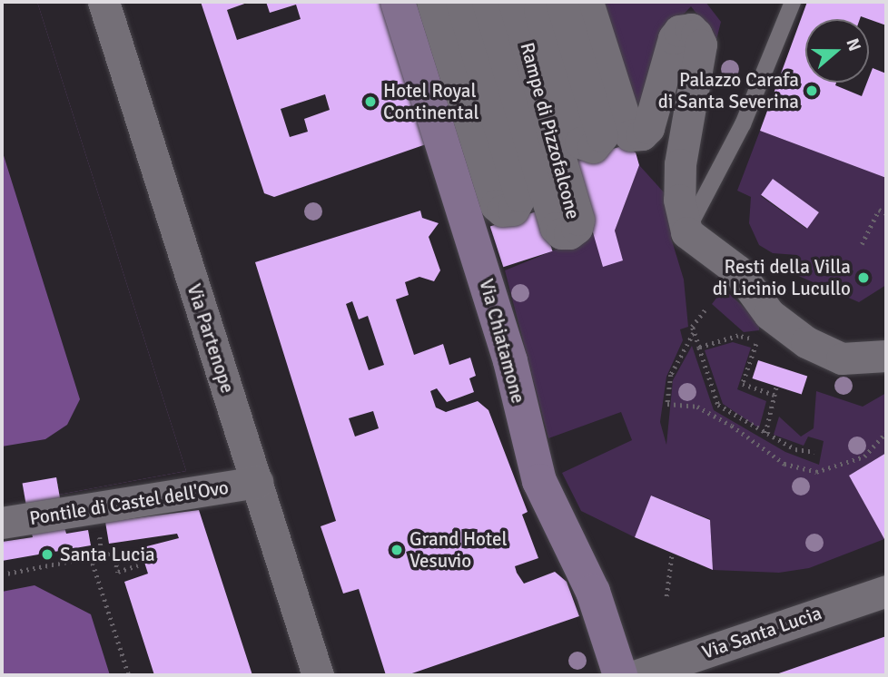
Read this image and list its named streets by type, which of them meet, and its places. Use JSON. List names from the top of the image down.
{
  "streets": {
    "street": [
      "Rampe di Pizzofalcone",
      "Via Partenope",
      "Via Chiatamone",
      "Pontile di Castel dell'Ovo",
      "Via Santa Lucia"
    ]
  },
  "crossings": [
    ["Via Partenope", "Pontile di Castel dell'Ovo"]
  ],
  "places": [
    "Palazzo Carafa di Santa Severina",
    "Hotel Royal Continental",
    "Resti della Villa di Licinio Lucullo",
    "Grand Hotel Vesuvio",
    "Santa Lucia"
  ],
  "north": "right"
}
